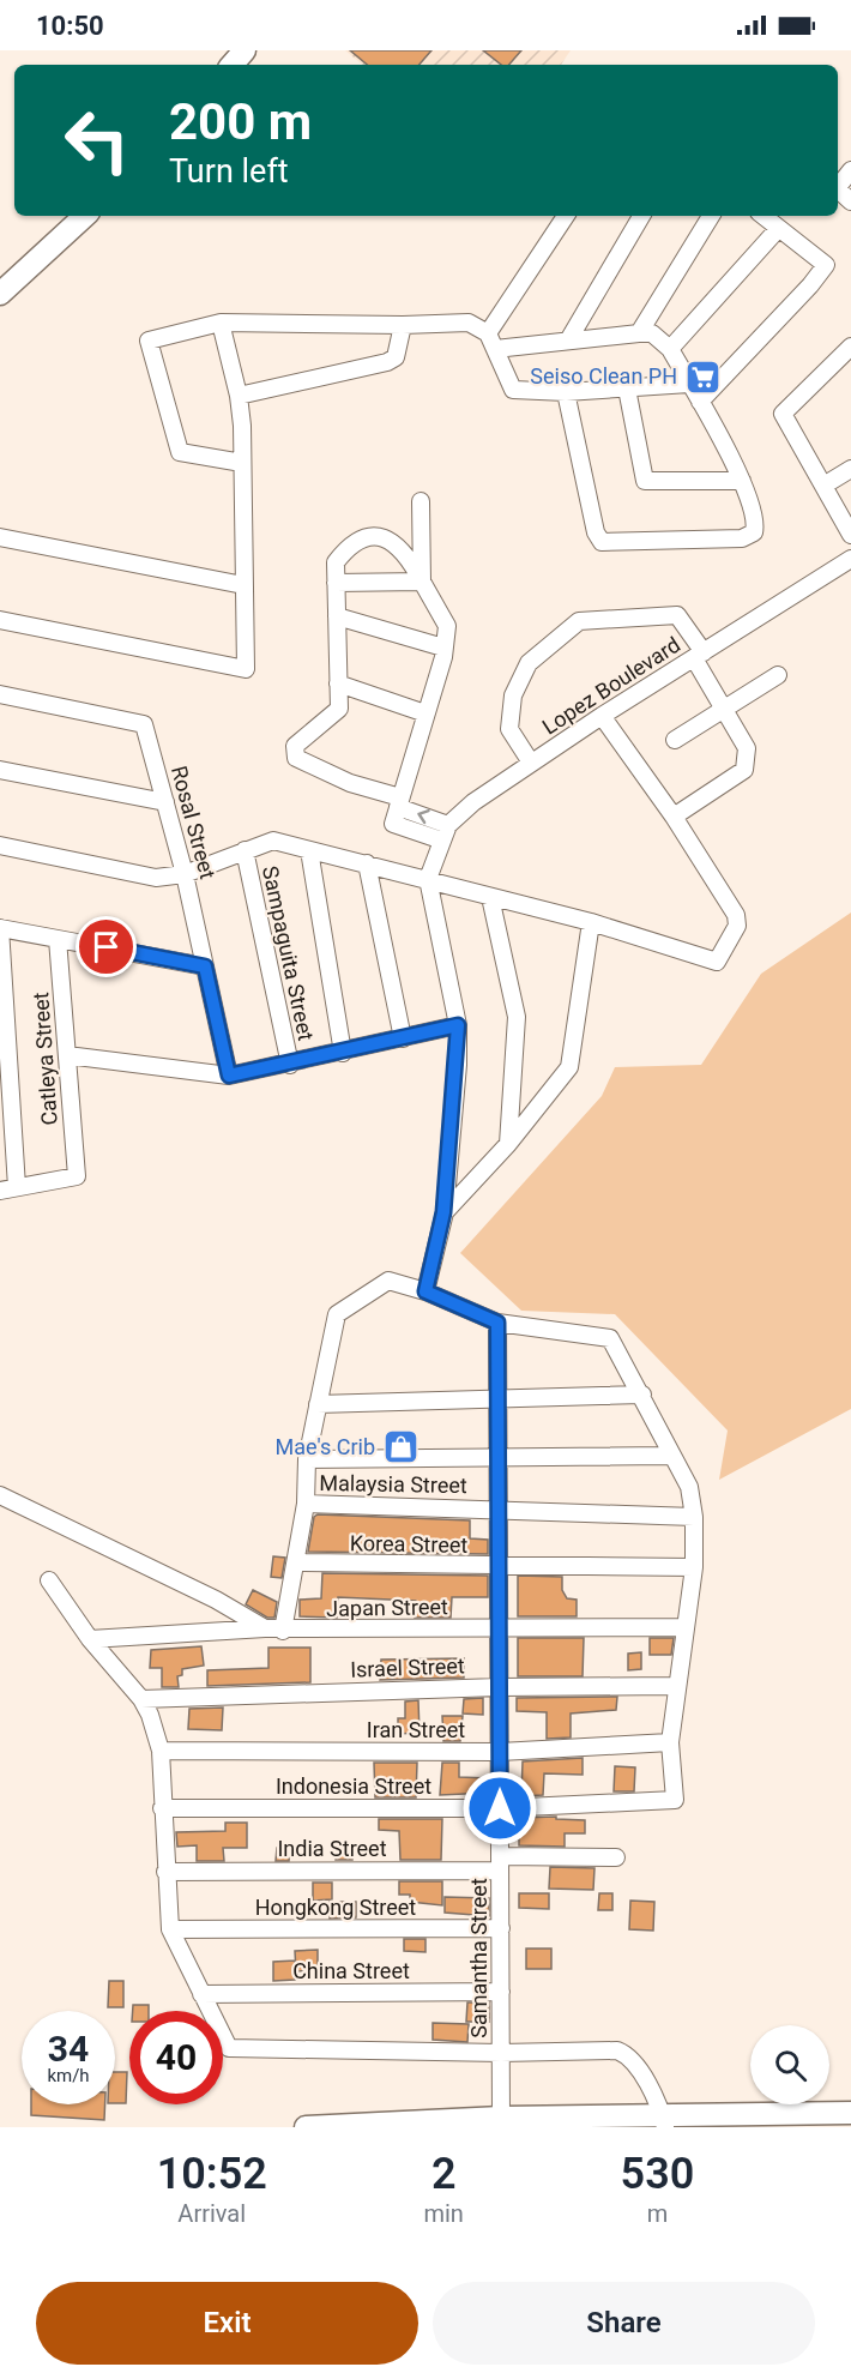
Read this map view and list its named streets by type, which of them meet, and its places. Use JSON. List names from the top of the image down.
{
  "streets": {
    "street": [
      "Lopez Boulevard",
      "Rosal Street",
      "Sampaguita Street",
      "Catleya Street",
      "Malaysia Street",
      "Korea Street",
      "Japan Street",
      "Israel Street",
      "Iran Street",
      "Indonesia Street",
      "India Street",
      "Hongkong Street",
      "Samantha Street",
      "China Street"
    ]
  },
  "crossings": [
    ["Malaysia Street", "Samantha Street"],
    ["Korea Street", "Samantha Street"],
    ["Japan Street", "Samantha Street"],
    ["Israel Street", "Samantha Street"],
    ["Iran Street", "Indonesia Street"],
    ["Iran Street", "Samantha Street"],
    ["Indonesia Street", "Samantha Street"],
    ["India Street", "Samantha Street"],
    ["Hongkong Street", "Samantha Street"],
    ["Samantha Street", "China Street"]
  ],
  "places": {
    "supermarket": ["Seiso Clean PH"],
    "shop": ["Mae's Crib"]
  },
  "page": {
    "status": "10:50",
    "turn": ["200 m", "Turn left"],
    "speed": "34 km/h",
    "limit": "40",
    "eta": [
      "10:52",
      "Arrival",
      "2",
      "min",
      "530",
      "m"
    ],
    "buttons": ["Exit", "Share"]
  }
}
